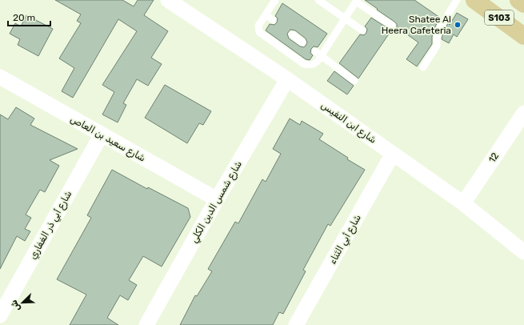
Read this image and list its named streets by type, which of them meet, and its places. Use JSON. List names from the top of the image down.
{
  "streets": {
    "main road": ["S103"],
    "street": [
      "شارع ابن النفيس",
      "شارع سعيد بن العاص",
      "12",
      "شارع شمس الدين الكلي",
      "شارع أبي ذر الغفاري",
      "شارع أبي الثناء"
    ]
  },
  "crossings": [
    ["شارع ابن النفيس", "12"],
    ["شارع ابن النفيس", "شارع شمس الدين الكلي"],
    ["شارع ابن النفيس", "شارع أبي الثناء"],
    ["شارع سعيد بن العاص", "شارع شمس الدين الكلي"],
    ["شارع سعيد بن العاص", "شارع أبي ذر الغفاري"]
  ],
  "places": ["Shatee Al Heera Cafeteria"],
  "scale_bar": "20 m",
  "north": "bottom left"
}
